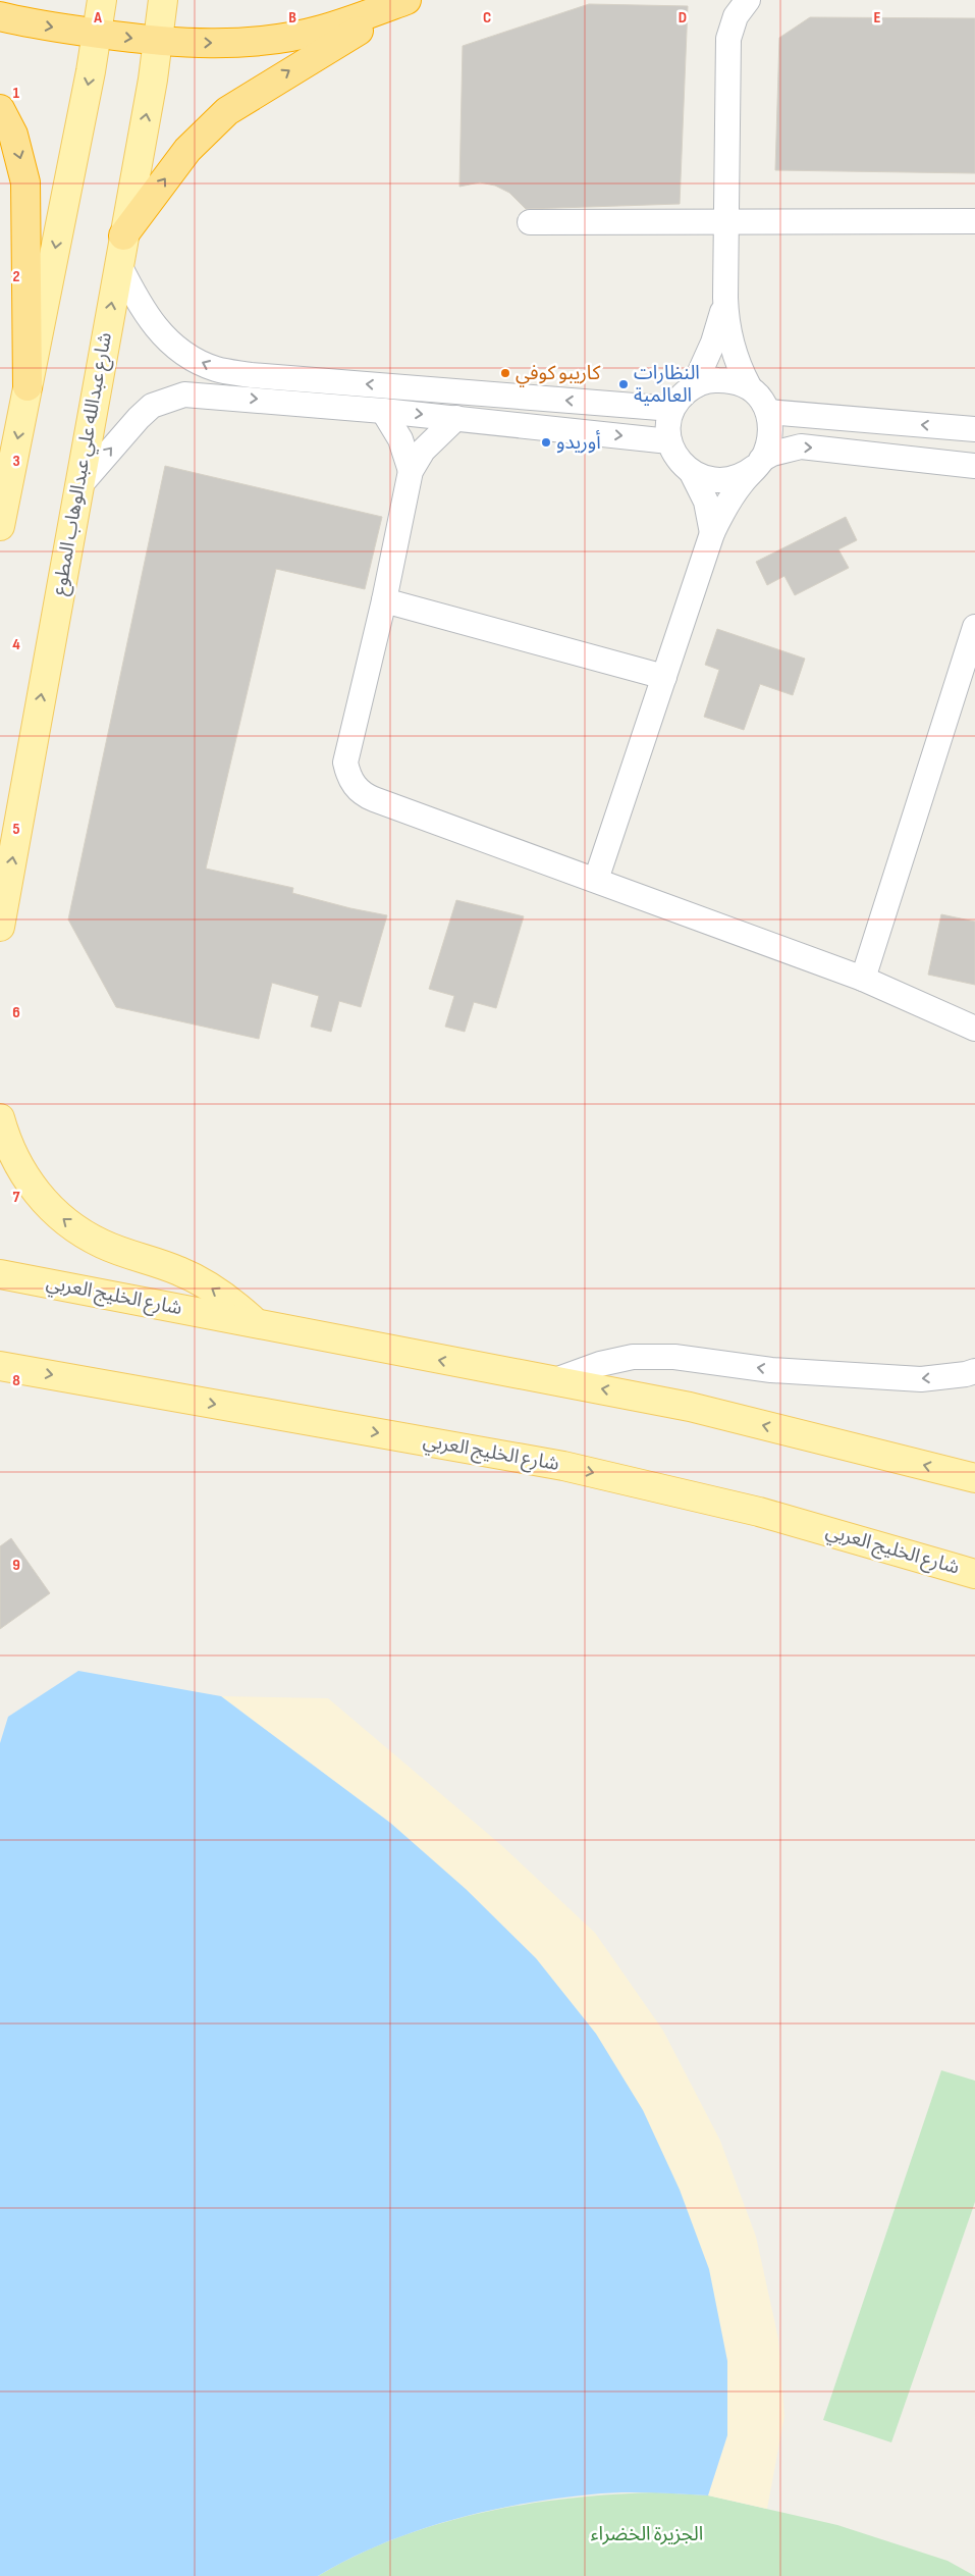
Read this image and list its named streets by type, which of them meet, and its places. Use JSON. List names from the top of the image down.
{
  "streets": {
    "main road": ["شارع عبدالله علي عبدالوهاب المطوع", "شارع الخليج العربي"]
  },
  "parks": ["الجزيرة الخضراء"],
  "places": ["كاريبو كوفي", "النظارات العالمية", "أوريدو"],
  "grid": {
    "columns": [
      "A",
      "B",
      "C",
      "D",
      "E"
    ],
    "rows": [
      "1",
      "2",
      "3",
      "4",
      "5",
      "6",
      "7",
      "8",
      "9"
    ]
  }
}
